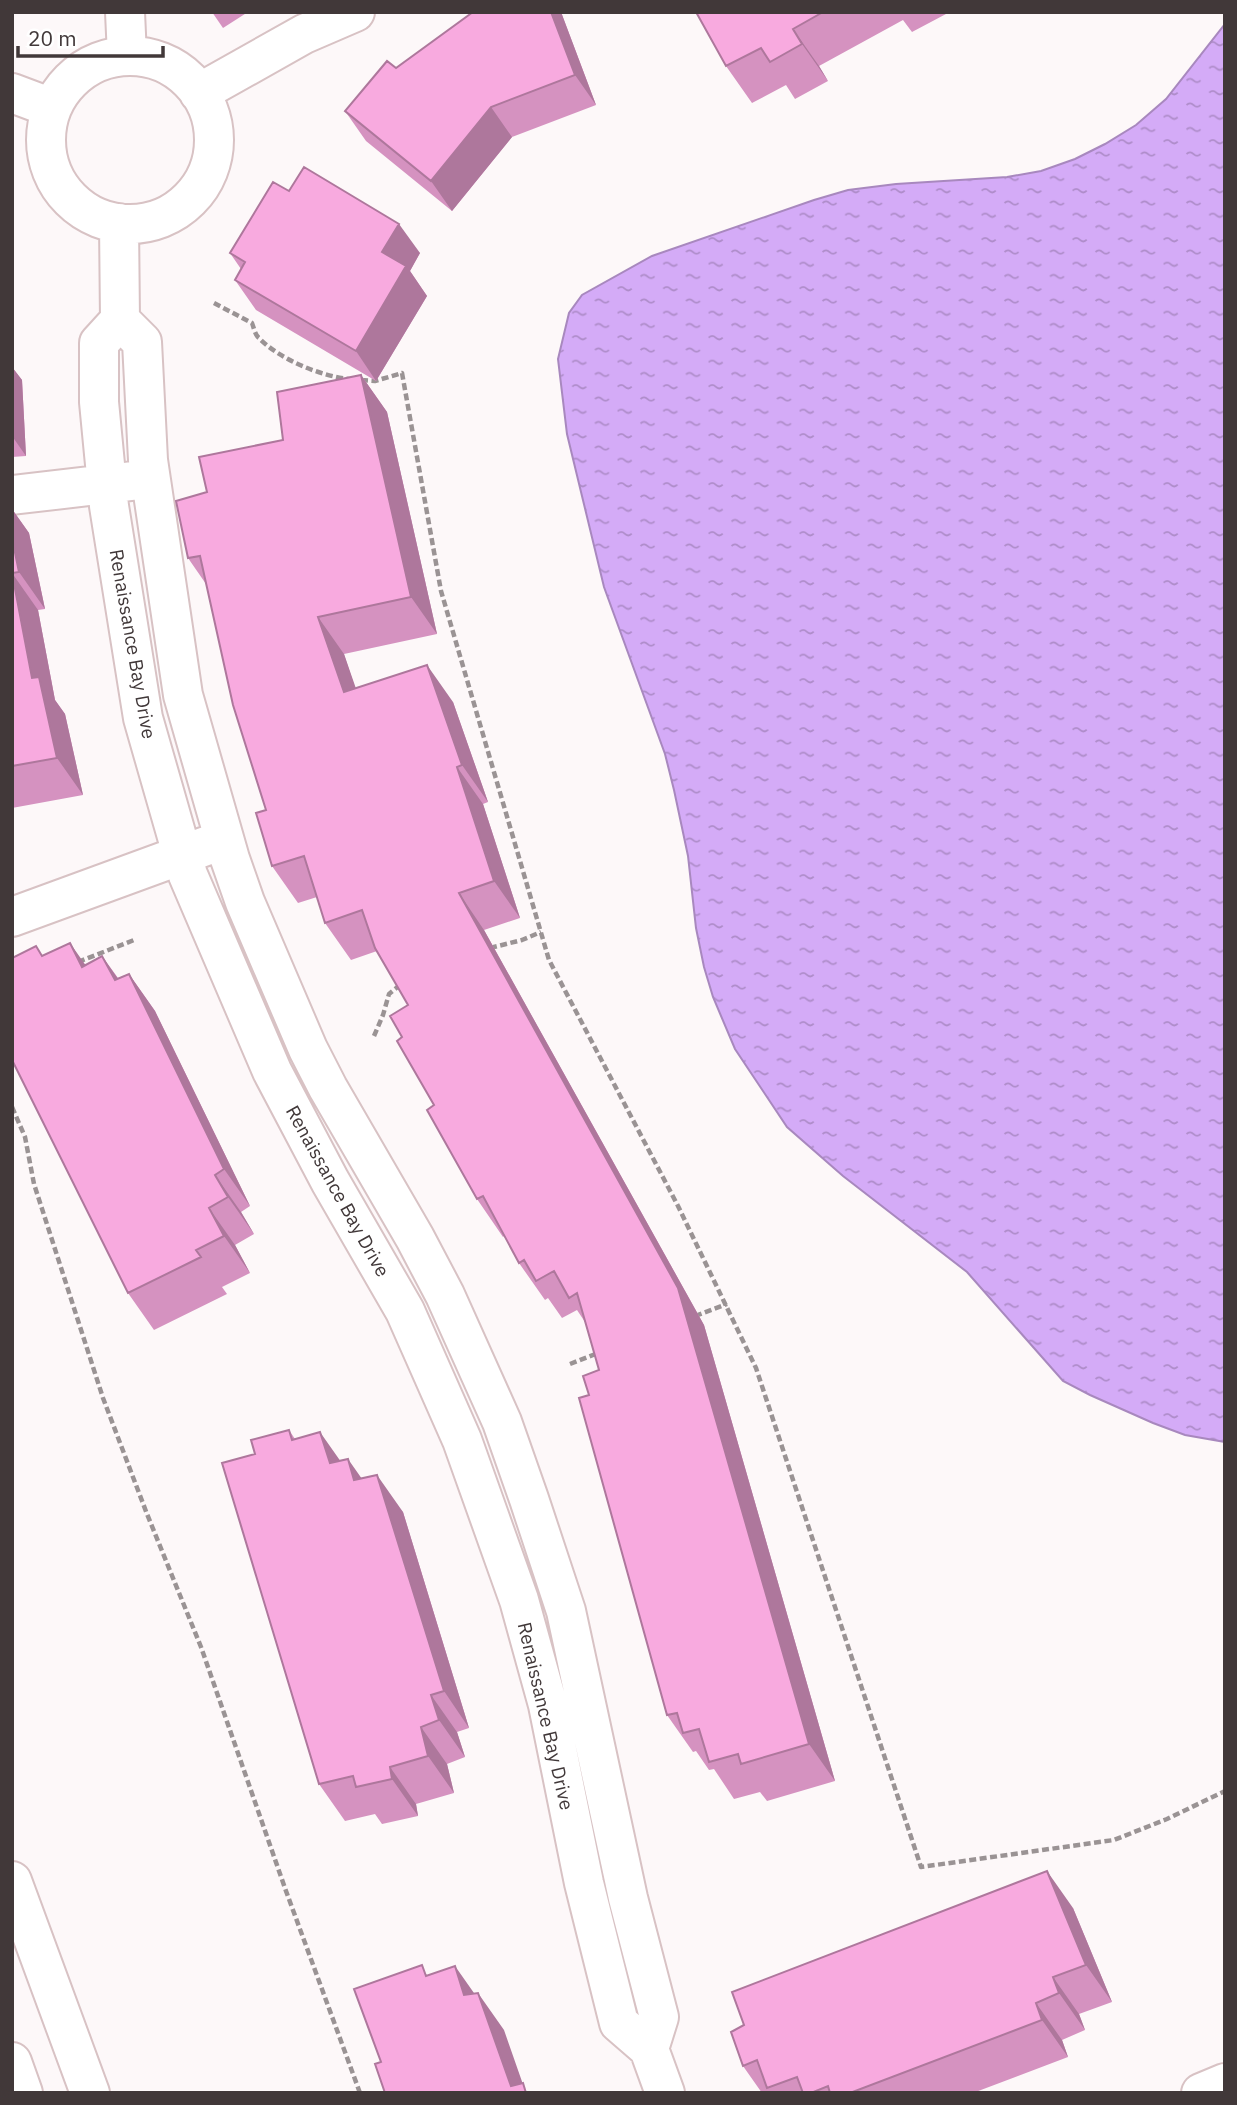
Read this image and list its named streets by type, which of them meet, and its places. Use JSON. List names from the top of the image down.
{
  "streets": {
    "street": ["Renaissance Bay Drive"]
  },
  "scale_bar": "20 m"
}
